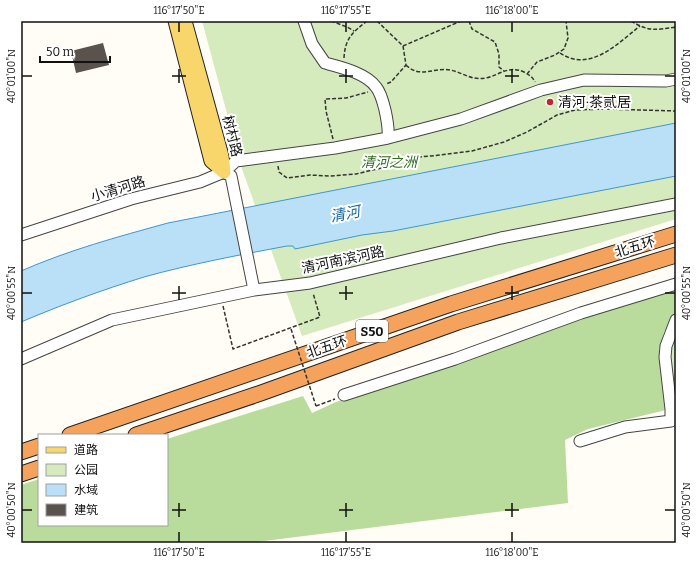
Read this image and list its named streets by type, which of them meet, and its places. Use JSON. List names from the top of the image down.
{
  "streets": {
    "highway": ["北五环", "S50"],
    "main road": ["树村路"],
    "street": ["小清河路", "清河南滨河路"]
  },
  "crossings": [
    ["树村路", "小清河路"]
  ],
  "water": ["清河"],
  "parks": ["清河之洲"],
  "places": ["清河·茶贰居"],
  "legend": [
    "道路",
    "公园",
    "水域",
    "建筑"
  ],
  "scale_bar": "50 m",
  "coordinates": [
    "116°17'50\"E",
    "116°17'55\"E",
    "116°18'00\"E",
    "40°01'00\"N",
    "40°00'55\"N",
    "40°00'50\"N"
  ]
}
